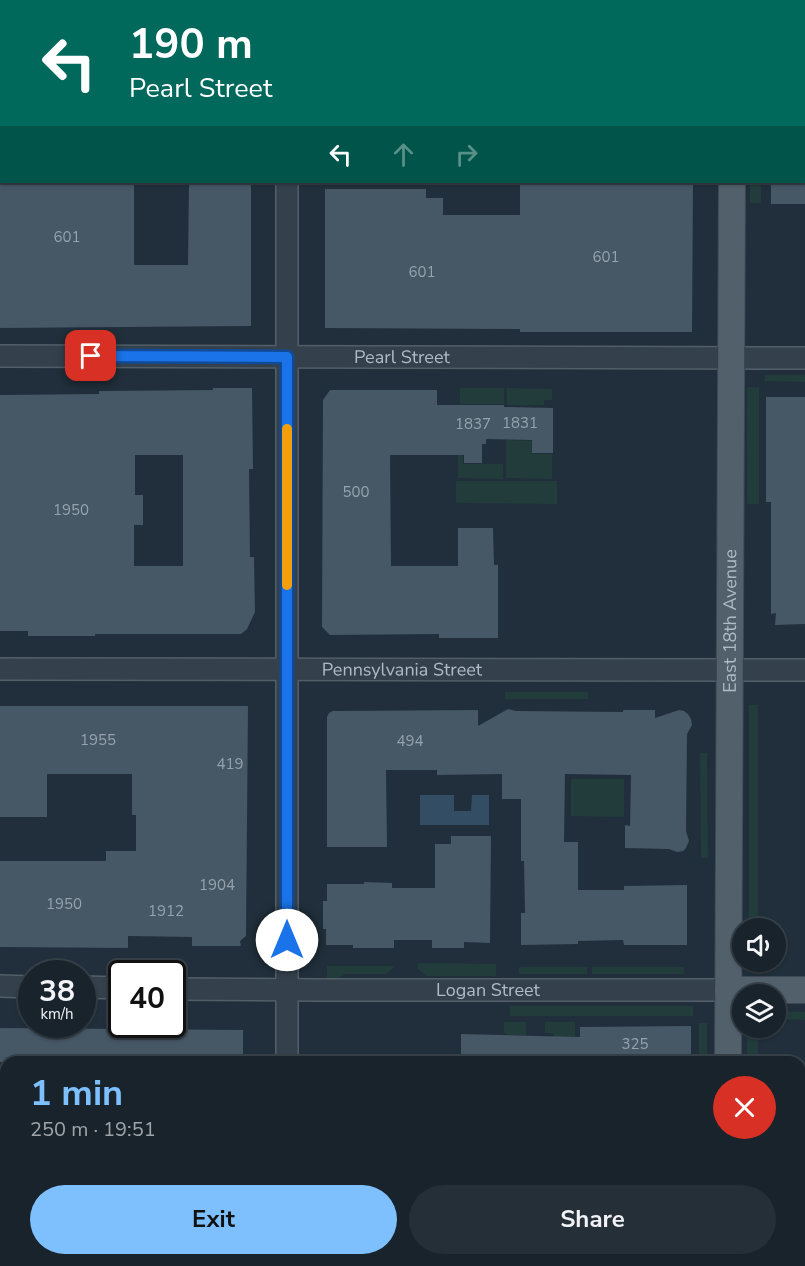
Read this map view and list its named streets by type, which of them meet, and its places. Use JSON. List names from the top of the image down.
{
  "streets": {
    "main road": ["East 18th Avenue", "Logan Street"],
    "street": ["Pearl Street", "Pennsylvania Street"]
  },
  "crossings": [
    ["Pearl Street", "East 18th Avenue"],
    ["East 18th Avenue", "Pennsylvania Street"],
    ["East 18th Avenue", "Logan Street"]
  ],
  "house_numbers": [
    "601",
    "601",
    "601",
    "1831",
    "1837",
    "500",
    "1950",
    "1955",
    "494",
    "419",
    "1904",
    "1950",
    "1912",
    "325"
  ],
  "page": {
    "turn": ["190 m", "Pearl Street"],
    "speed": "38 km/h",
    "limit": "40",
    "heading": ["1 min", "250 m · 19:51"],
    "buttons": ["Exit", "Share"]
  }
}
